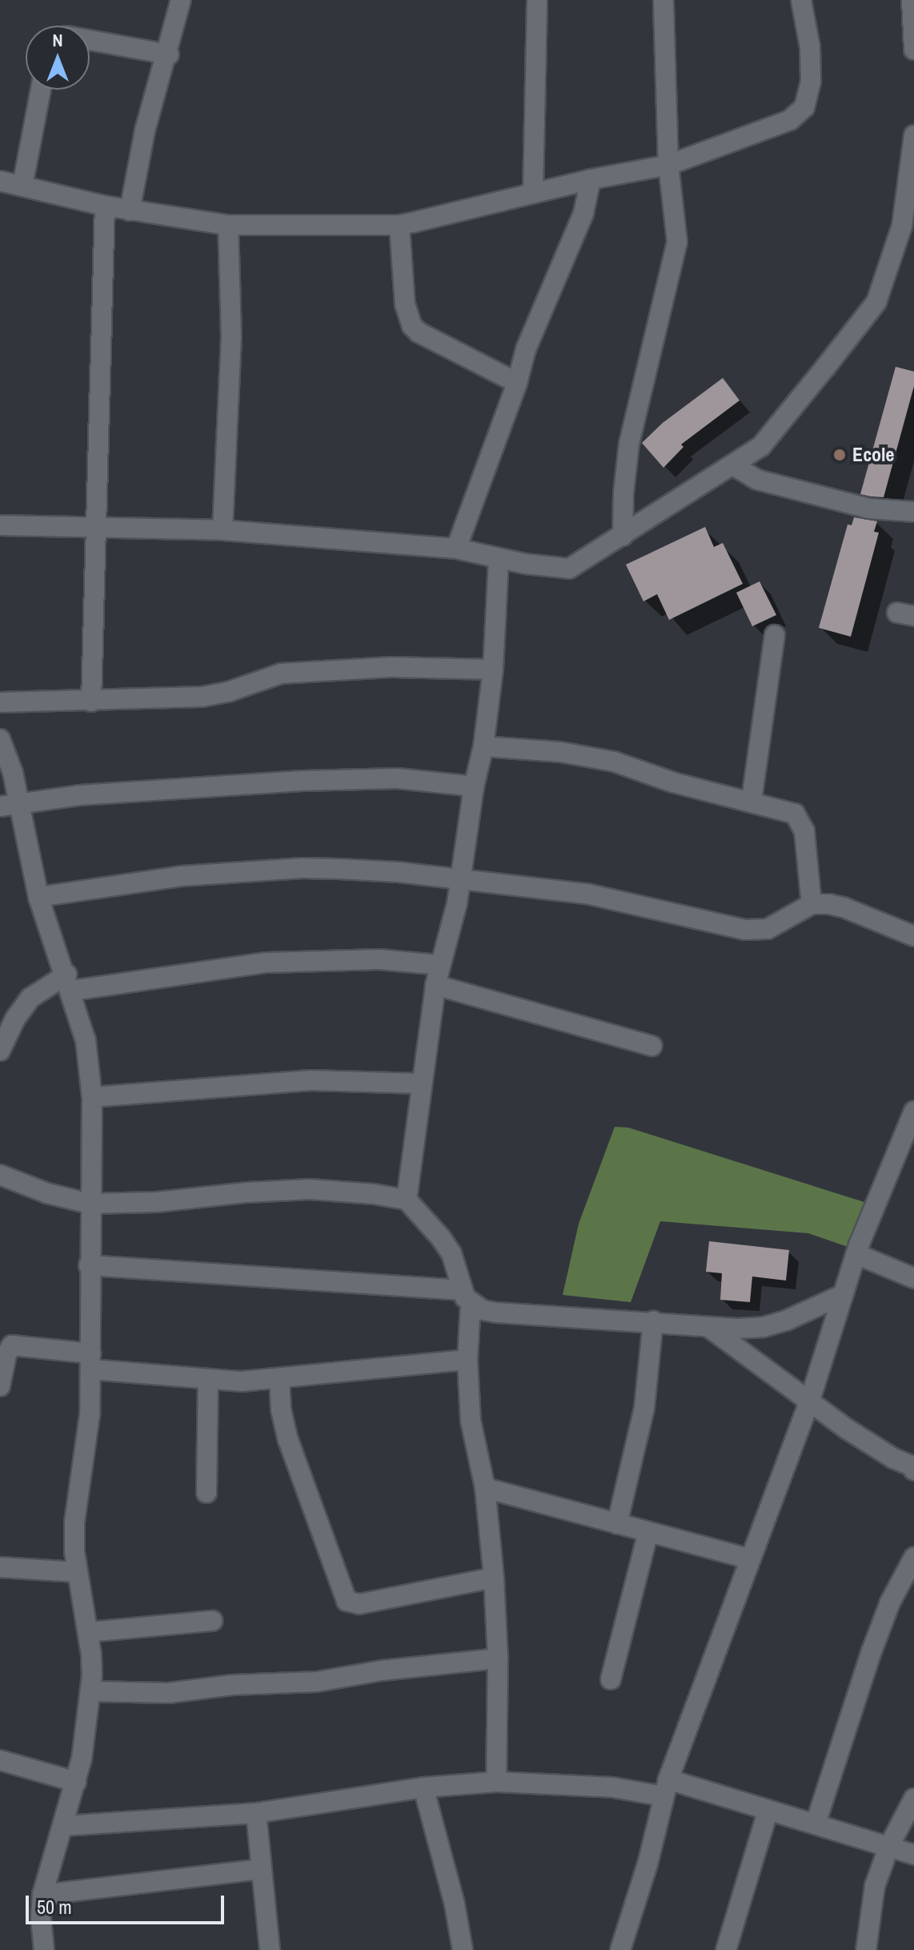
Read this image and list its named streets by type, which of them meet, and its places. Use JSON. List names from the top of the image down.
{
  "places": ["Ecole"],
  "scale_bar": "50 m",
  "north": "top"
}
